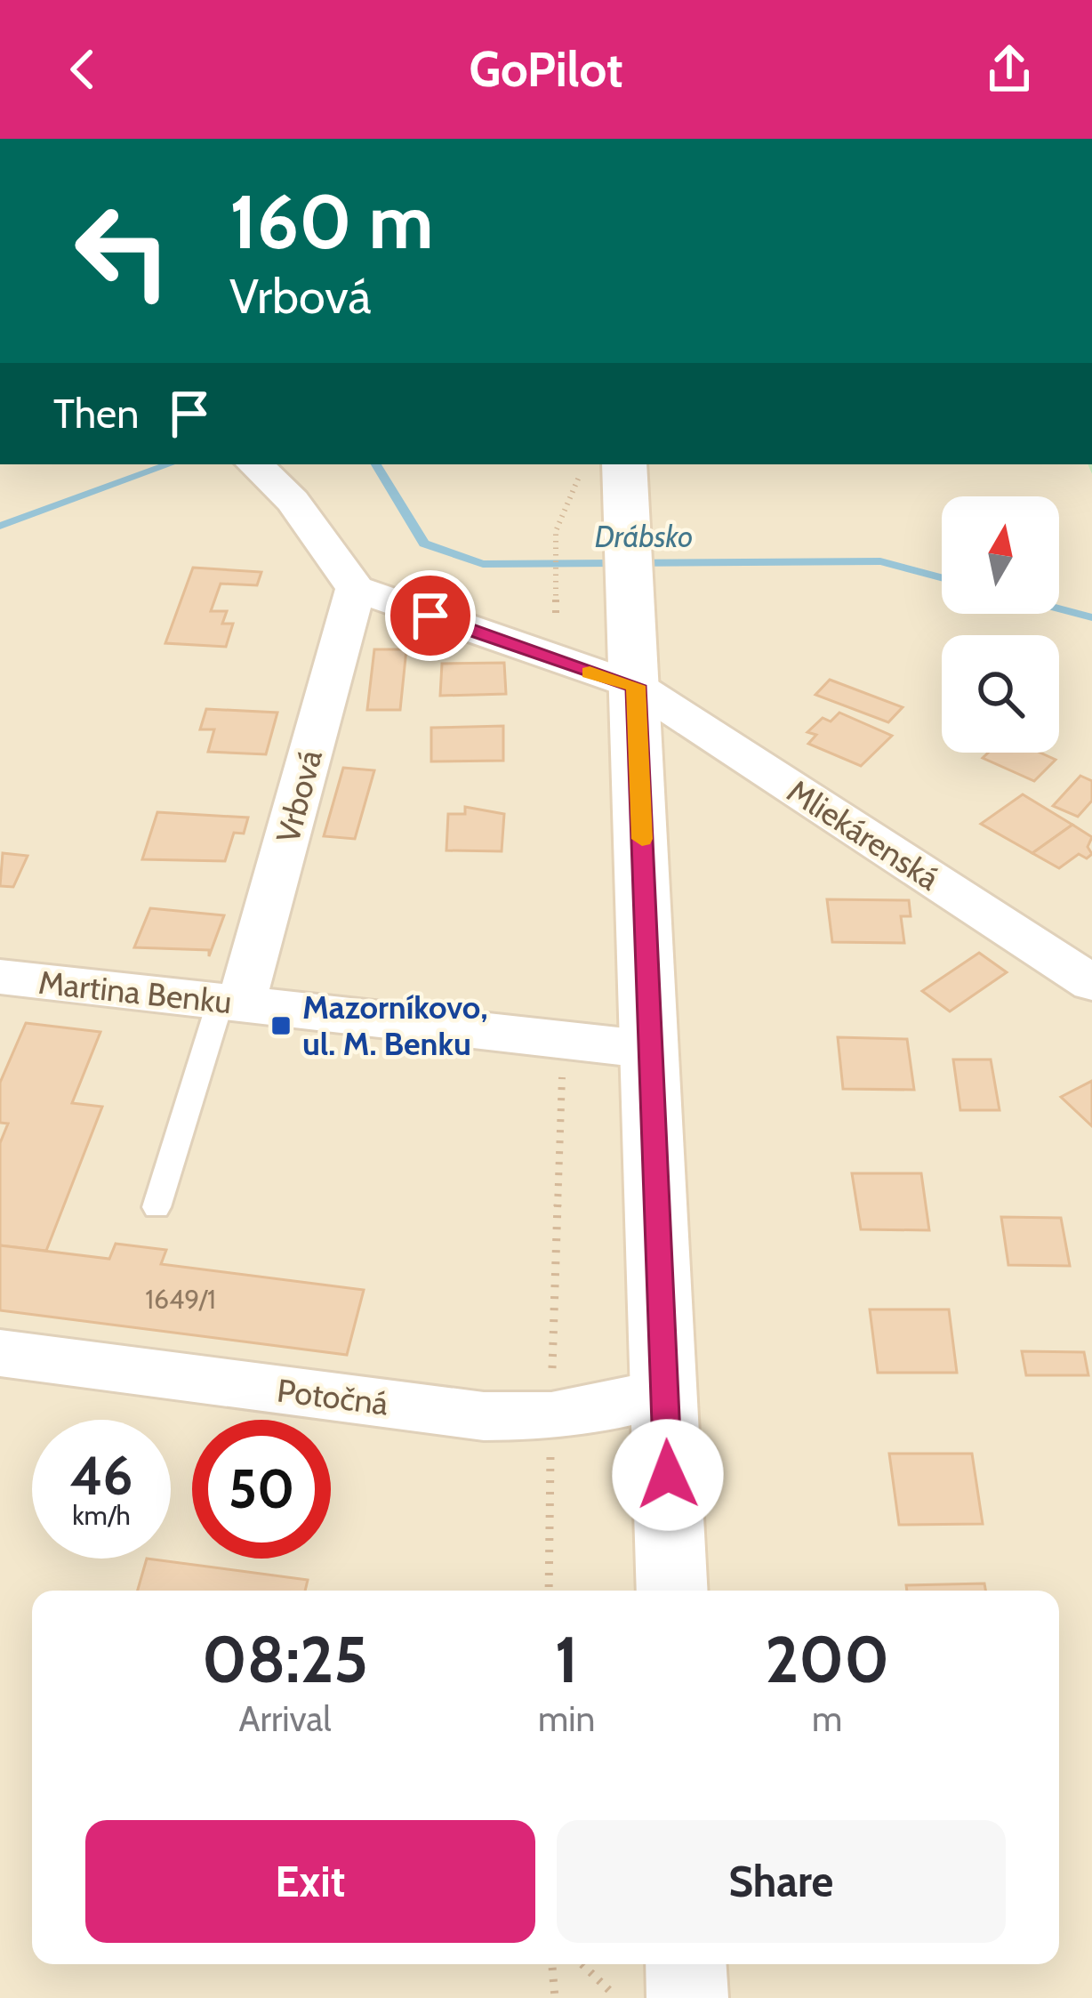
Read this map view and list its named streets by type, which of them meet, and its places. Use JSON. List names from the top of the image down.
{
  "streets": {
    "street": [
      "Vrbová",
      "Mliekárenská",
      "Martina Benku",
      "Potočná"
    ]
  },
  "crossings": [
    ["Vrbová", "Martina Benku"]
  ],
  "water": ["Drábsko"],
  "places": {
    "transit": ["Mazorníkovo, ul. M. Benku"]
  },
  "house_numbers": ["1649/1"],
  "north": "top",
  "page": {
    "header": "GoPilot",
    "turn": ["160 m", "Vrbová"],
    "then": "Then",
    "speed": "46 km/h",
    "limit": "50",
    "eta": [
      "08:25",
      "Arrival",
      "1",
      "min",
      "200",
      "m"
    ],
    "buttons": ["Exit", "Share"]
  }
}
